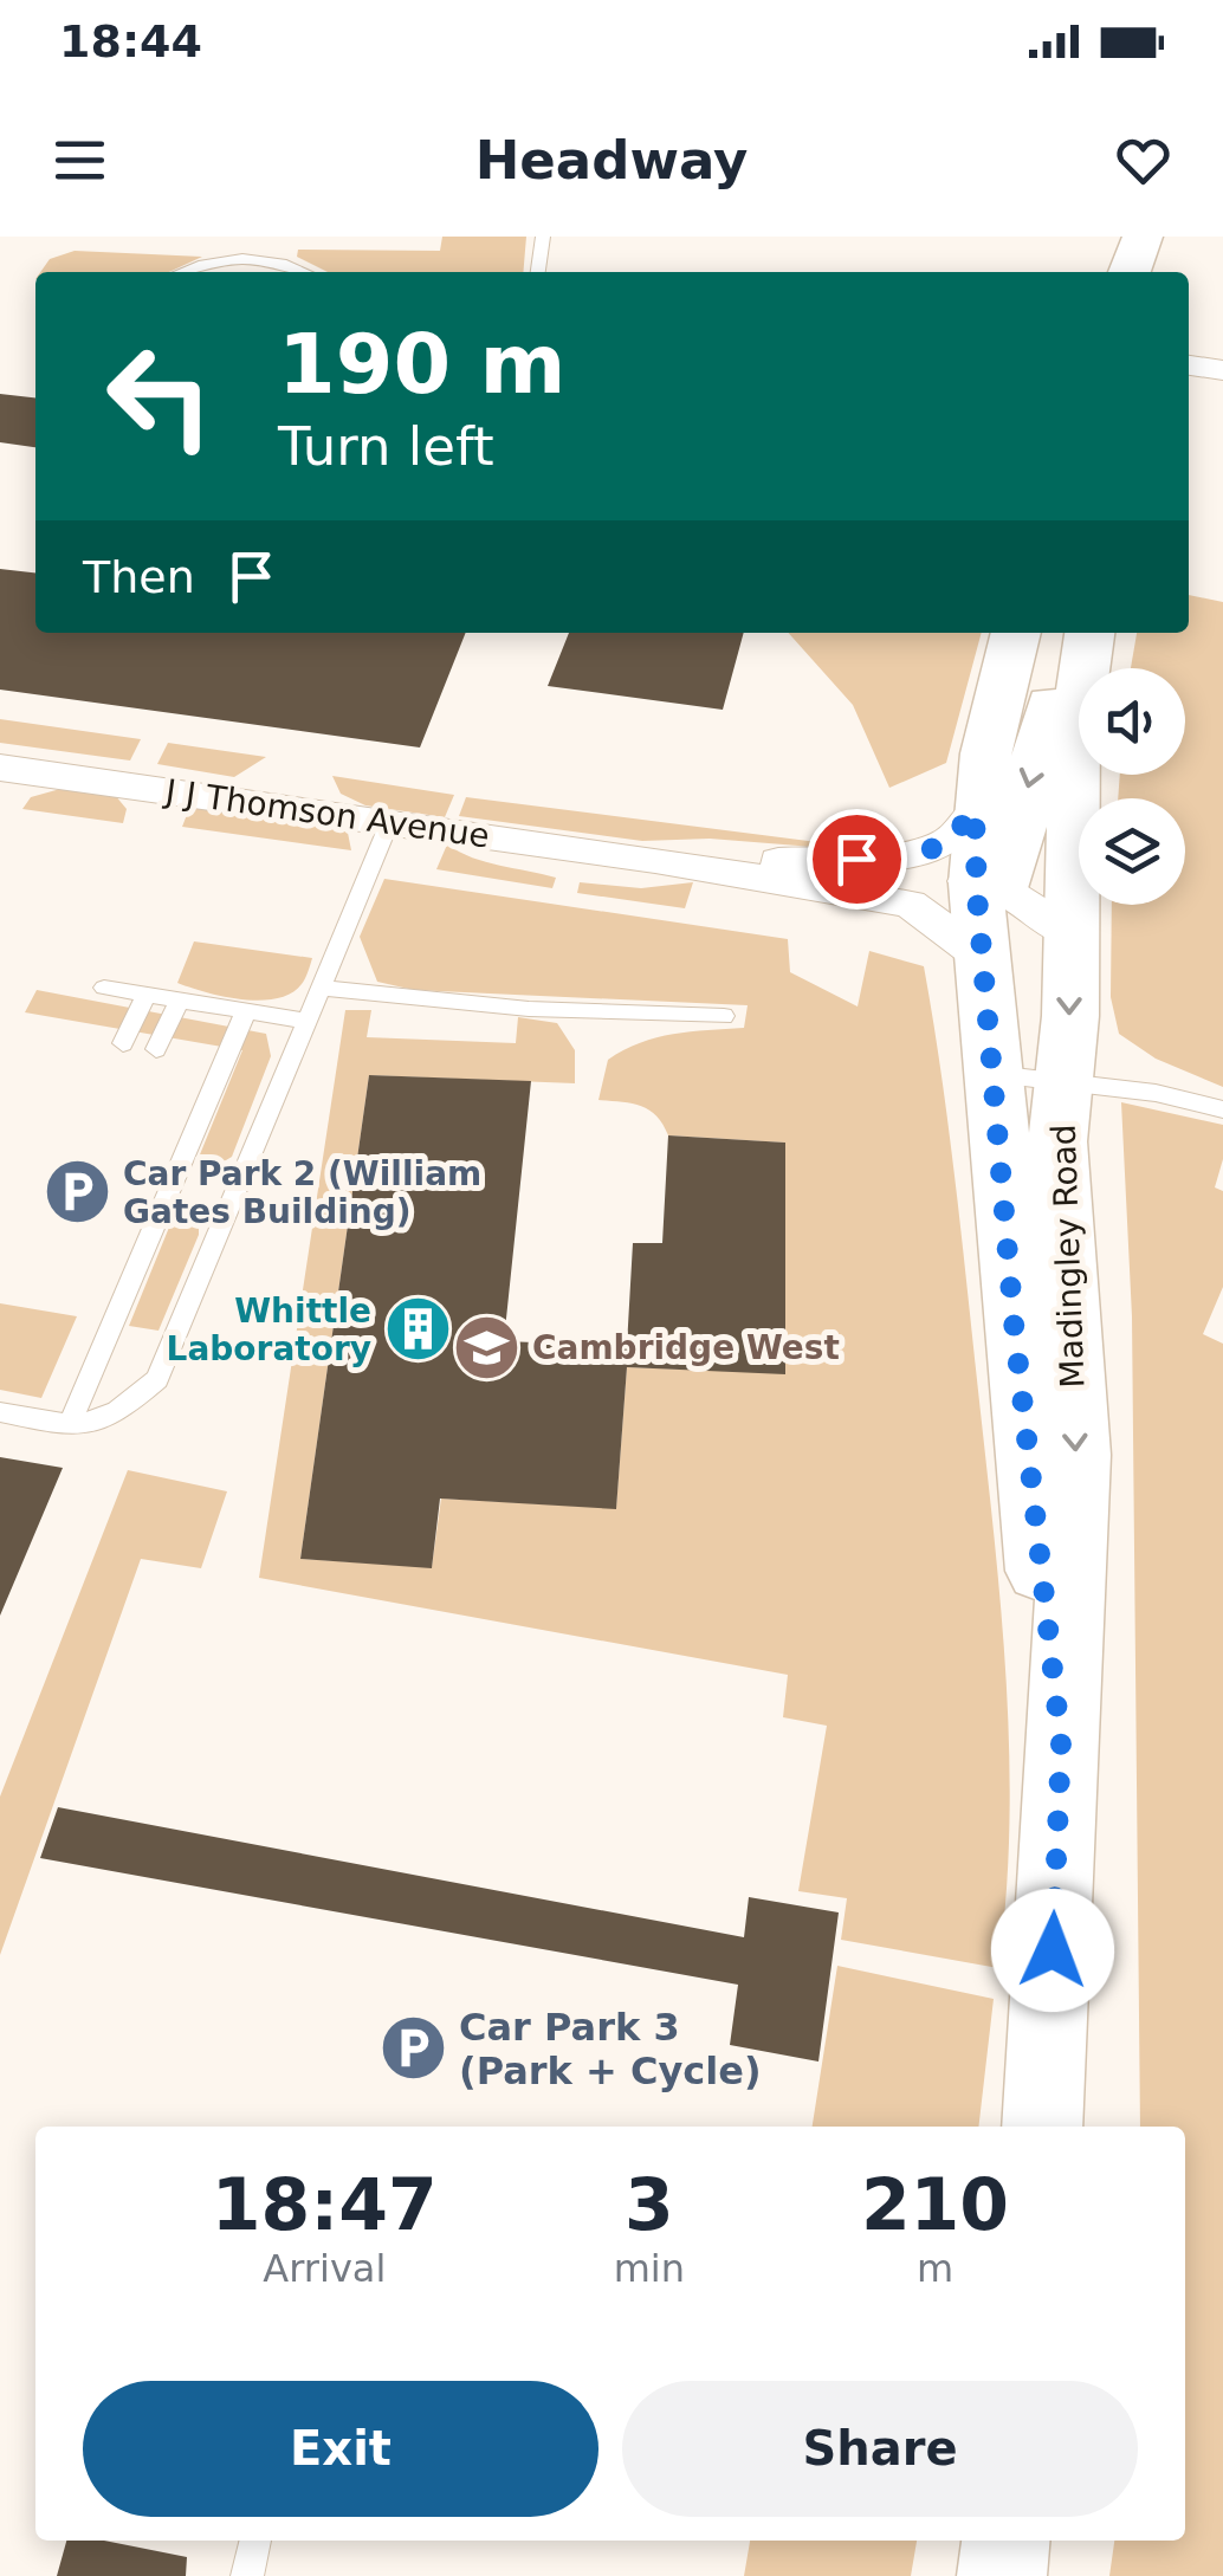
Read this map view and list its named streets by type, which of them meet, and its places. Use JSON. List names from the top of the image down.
{
  "streets": {
    "main road": ["Madingley Road"],
    "street": ["J J Thomson Avenue"]
  },
  "places": {
    "parking": ["Car Park 2 (William Gates Building)", "Car Park 3 (Park + Cycle)"],
    "building": ["Whittle Laboratory"],
    "school or university": ["Cambridge West"]
  },
  "page": {
    "status": "18:44",
    "header": "Headway",
    "turn": ["190 m", "Turn left"],
    "then": "Then",
    "eta": [
      "18:47",
      "Arrival",
      "3",
      "min",
      "210",
      "m"
    ],
    "buttons": ["Exit", "Share"]
  }
}
